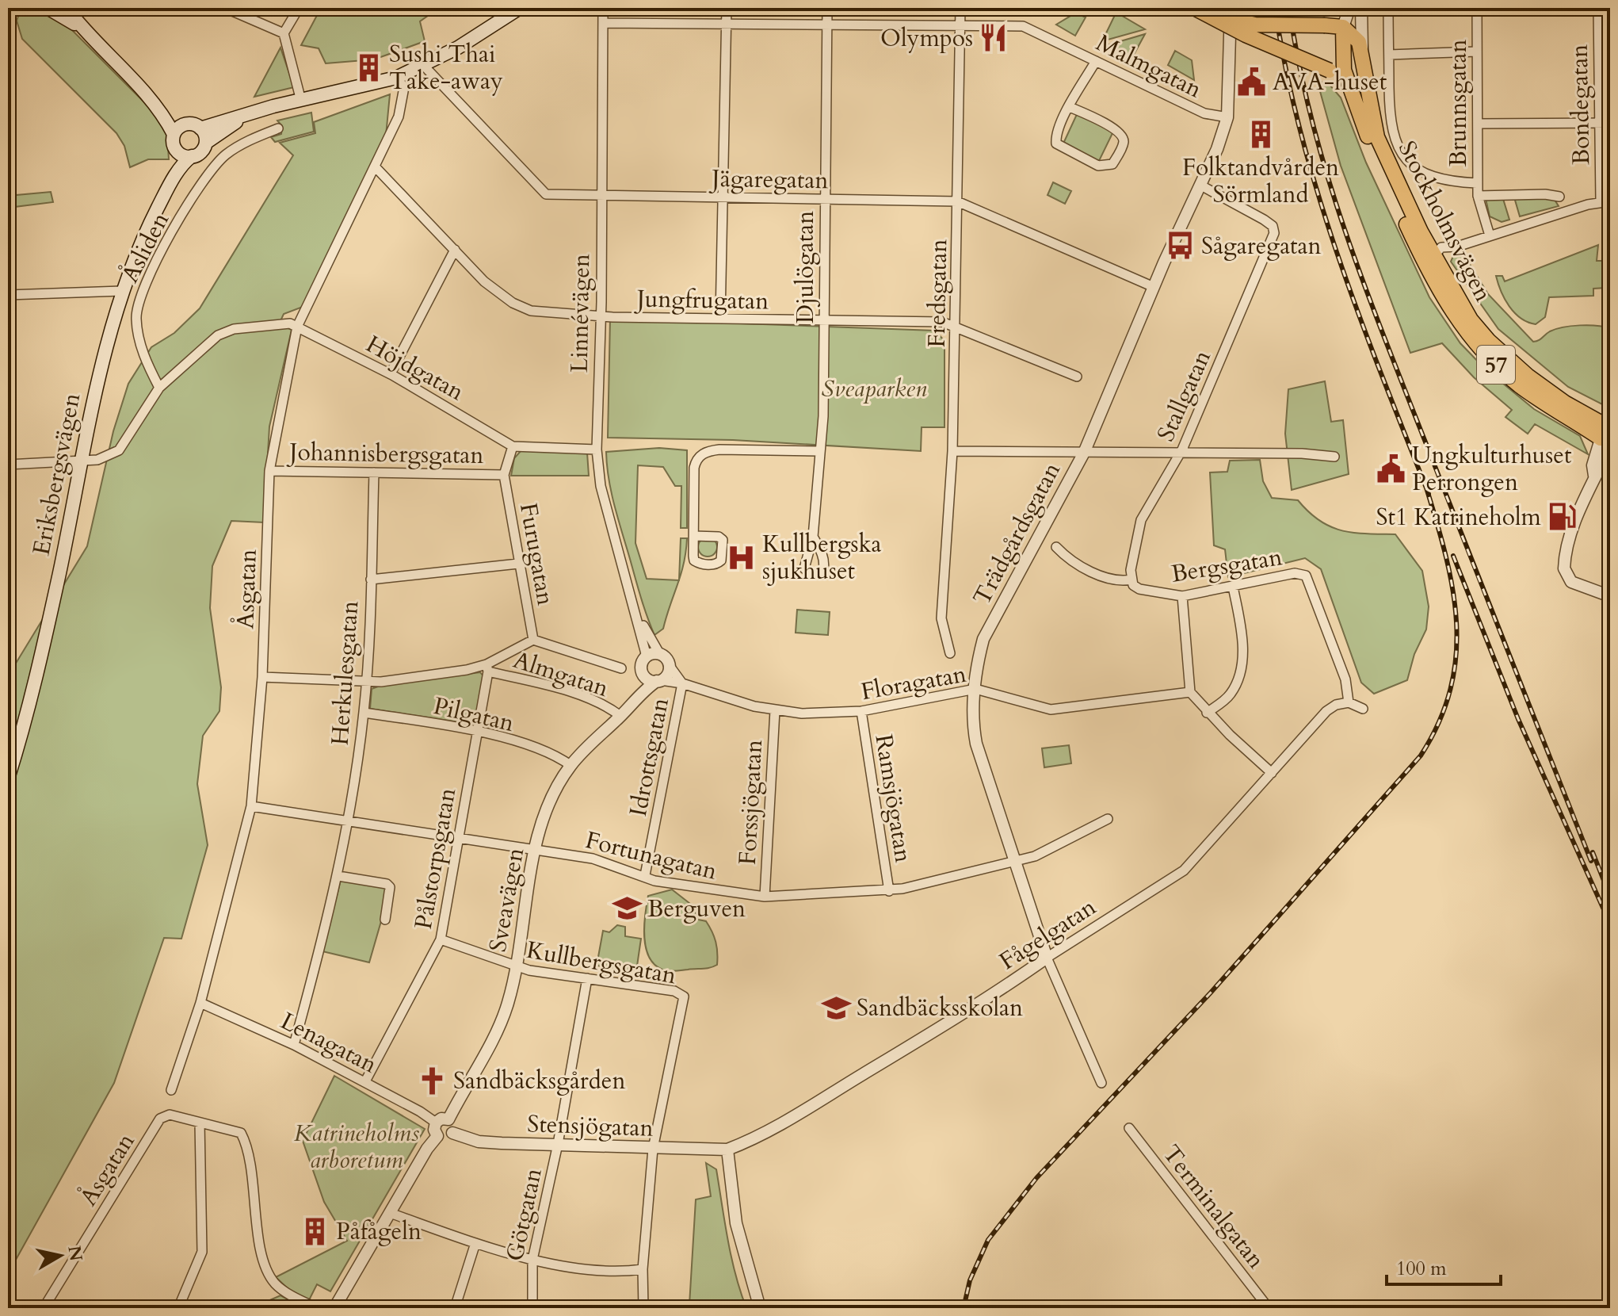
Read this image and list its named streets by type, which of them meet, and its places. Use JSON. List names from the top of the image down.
{
  "streets": {
    "main road": ["Stockholmsvägen", "57", "Eriksbergsvägen"],
    "street": [
      "Malmgatan",
      "Brunnsgatan",
      "Bondegatan",
      "Jägaregatan",
      "Åsliden",
      "Djulögatan",
      "Fredsgatan",
      "Jungfrugatan",
      "Linnévägen",
      "Höjdgatan",
      "Stallgatan",
      "Johannisbergsgatan",
      "Trädgårdsgatan",
      "Furugatan",
      "Bergsgatan",
      "Åsgatan",
      "Herkulesgatan",
      "Almgatan",
      "Floragatan",
      "Pilgatan",
      "Idrottsgatan",
      "Ramsjögatan",
      "Forssjögatan",
      "Fortunagatan",
      "Pålstorpsgatan",
      "Sveavägen",
      "Fågelgatan",
      "Kullbergsgatan",
      "Lenagatan",
      "Stensjögatan",
      "Terminalgatan",
      "Götgatan"
    ]
  },
  "crossings": [
    ["Malmgatan", "Djulögatan"],
    ["Malmgatan", "Fredsgatan"],
    ["Malmgatan", "Linnévägen"],
    ["Malmgatan", "Trädgårdsgatan"],
    ["Jägaregatan", "Djulögatan"],
    ["Jägaregatan", "Fredsgatan"],
    ["Jägaregatan", "Linnévägen"],
    ["Jägaregatan", "Trädgårdsgatan"],
    ["Stockholmsvägen", "57"],
    ["Djulögatan", "Jungfrugatan"],
    ["Fredsgatan", "Jungfrugatan"],
    ["Jungfrugatan", "Linnévägen"],
    ["Jungfrugatan", "Åsgatan"],
    ["Linnévägen", "Höjdgatan"],
    ["Linnévägen", "Floragatan"],
    ["Linnévägen", "Sveavägen"],
    ["Höjdgatan", "Åsgatan"],
    ["Stallgatan", "Trädgårdsgatan"],
    ["Stallgatan", "Bergsgatan"],
    ["Johannisbergsgatan", "Furugatan"],
    ["Johannisbergsgatan", "Åsgatan"],
    ["Johannisbergsgatan", "Herkulesgatan"],
    ["Trädgårdsgatan", "Floragatan"],
    ["Trädgårdsgatan", "Fortunagatan"],
    ["Trädgårdsgatan", "Fågelgatan"],
    ["Bergsgatan", "Fågelgatan"],
    ["Åsgatan", "Fortunagatan"],
    ["Åsgatan", "Lenagatan"],
    ["Herkulesgatan", "Pilgatan"],
    ["Herkulesgatan", "Fortunagatan"],
    ["Herkulesgatan", "Lenagatan"],
    ["Almgatan", "Pålstorpsgatan"],
    ["Almgatan", "Sveavägen"],
    ["Floragatan", "Idrottsgatan"],
    ["Floragatan", "Ramsjögatan"],
    ["Floragatan", "Forssjögatan"],
    ["Floragatan", "Sveavägen"],
    ["Pilgatan", "Pålstorpsgatan"],
    ["Pilgatan", "Sveavägen"],
    ["Idrottsgatan", "Fortunagatan"],
    ["Ramsjögatan", "Fortunagatan"],
    ["Forssjögatan", "Fortunagatan"],
    ["Fortunagatan", "Pålstorpsgatan"],
    ["Fortunagatan", "Sveavägen"],
    ["Pålstorpsgatan", "Kullbergsgatan"],
    ["Pålstorpsgatan", "Lenagatan"],
    ["Sveavägen", "Kullbergsgatan"],
    ["Sveavägen", "Lenagatan"],
    ["Sveavägen", "Stensjögatan"],
    ["Fågelgatan", "Stensjögatan"],
    ["Kullbergsgatan", "Stensjögatan"],
    ["Kullbergsgatan", "Götgatan"],
    ["Lenagatan", "Stensjögatan"],
    ["Stensjögatan", "Götgatan"]
  ],
  "parks": ["Sveaparken", "Katrineholms arboretum"],
  "places": {
    "restaurant": ["Olympos"],
    "building": ["Sushi Thai Take-away", "Folktandvården Sörmland", "Påfågeln"],
    "public building": ["AVA-huset", "Ungkulturhuset Perrongen"],
    "bus stop": ["Sågaregatan"],
    "fuel station": ["St1 Katrineholm"],
    "hospital": ["Kullbergska sjukhuset"],
    "school or university": ["Berguven", "Sandbäcksskolan"],
    "church": ["Sandbäcksgården"]
  },
  "scale_bar": "100 m",
  "north": "right"
}
